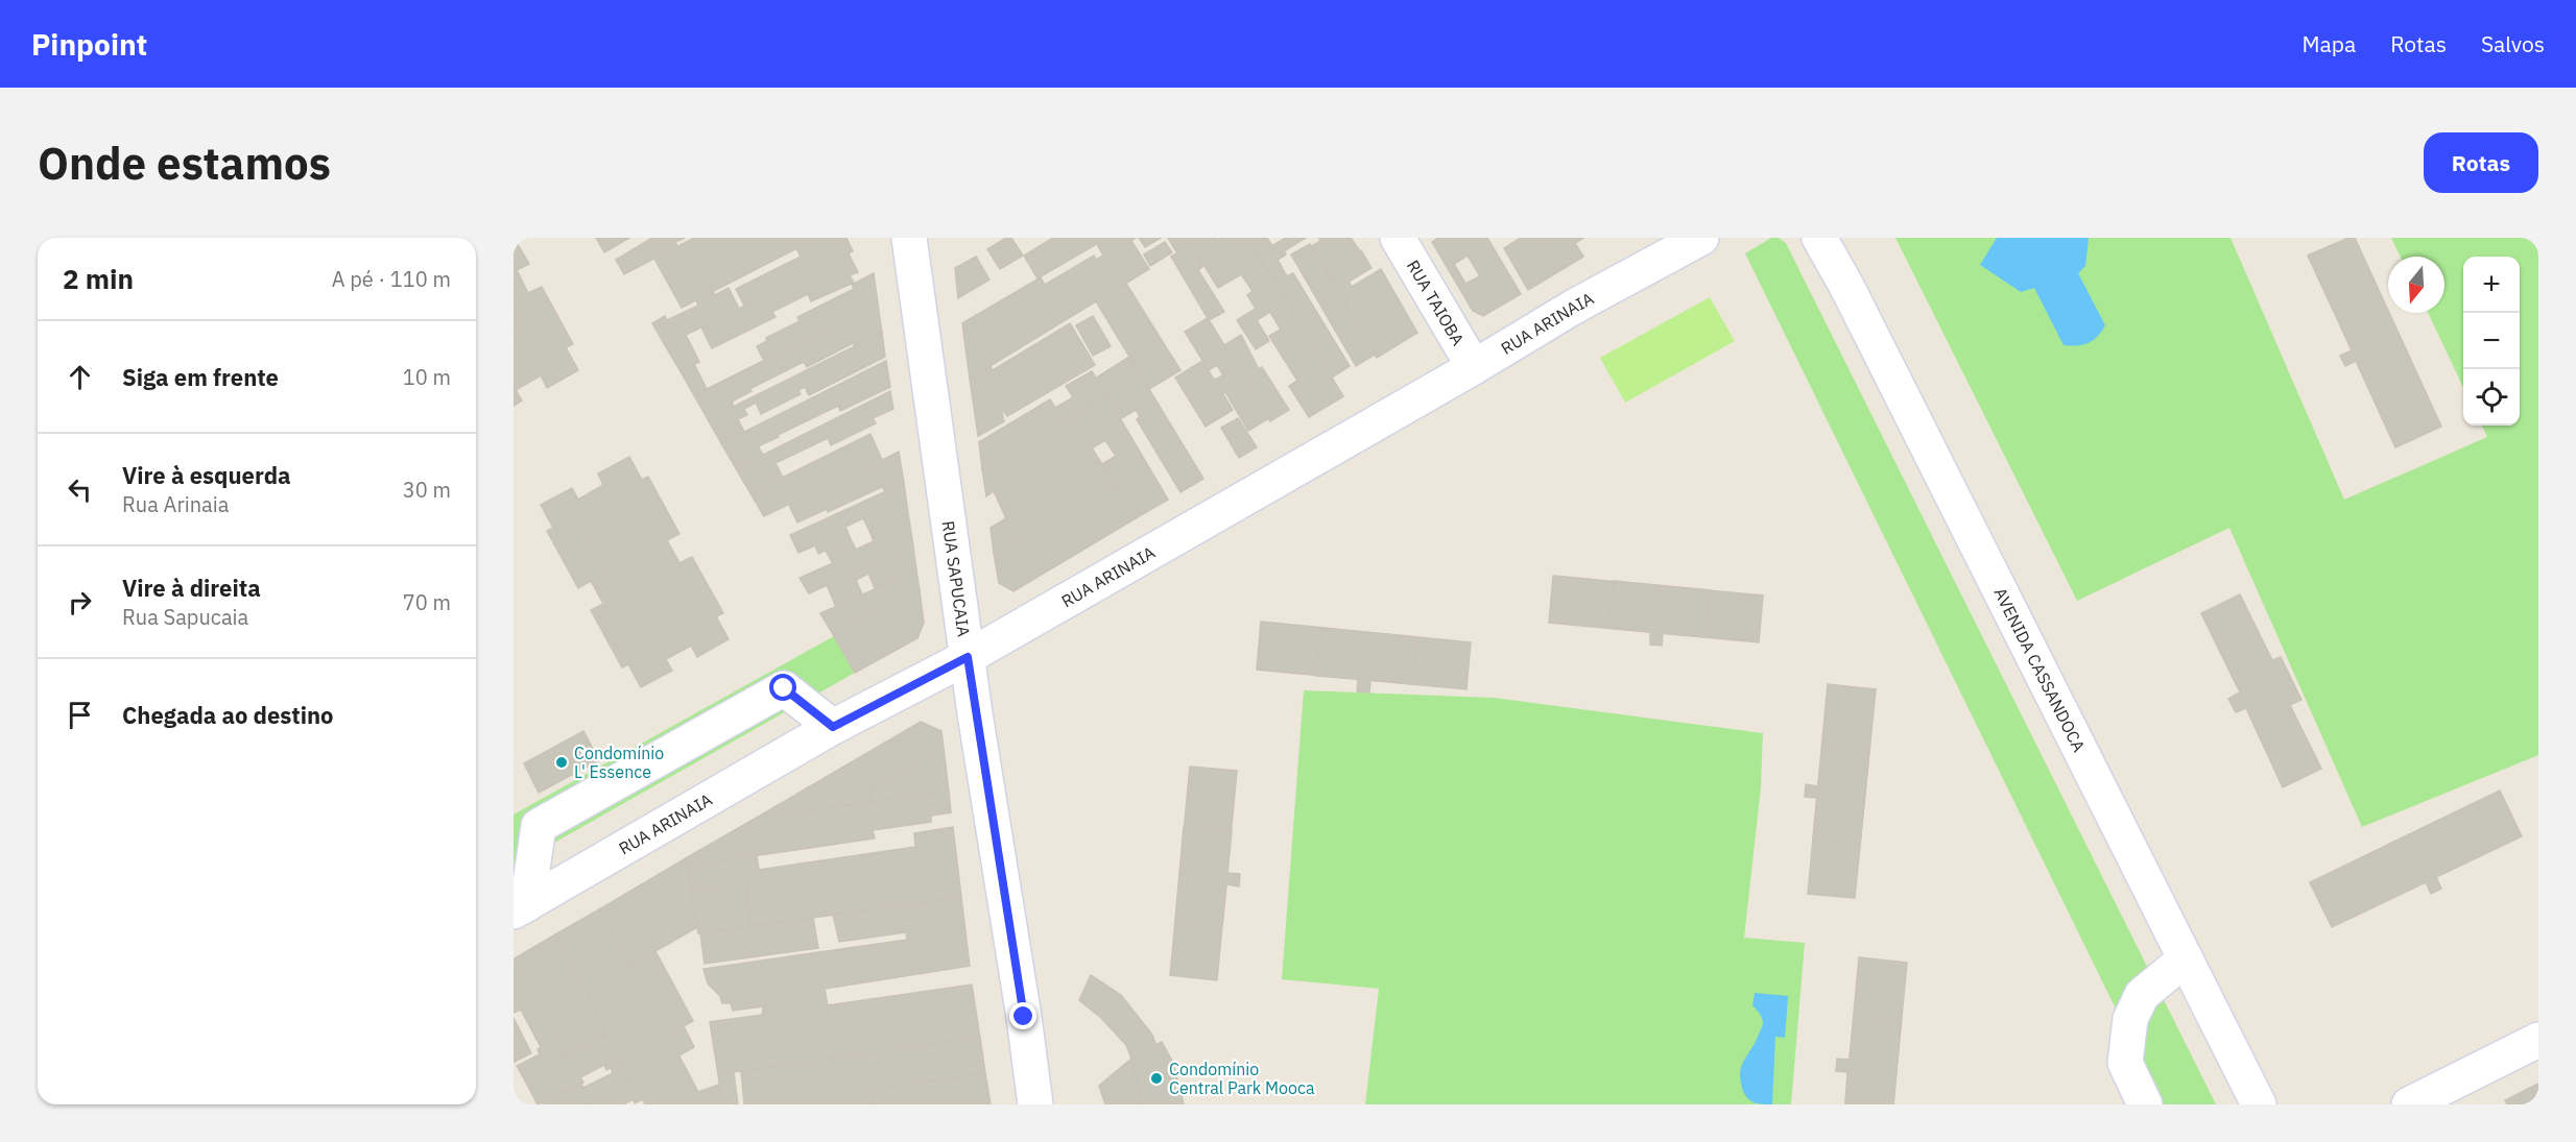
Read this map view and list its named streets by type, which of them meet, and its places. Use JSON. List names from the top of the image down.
{
  "streets": {
    "street": [
      "RUA TAIOBA",
      "RUA ARINAIA",
      "RUA SAPUCAIA",
      "AVENIDA CASSANDOCA"
    ]
  },
  "crossings": [
    ["RUA TAIOBA", "RUA ARINAIA"],
    ["RUA ARINAIA", "RUA SAPUCAIA"]
  ],
  "places": ["Condomínio L' Essence", "Condomínio Central Park Mooca"],
  "north": "bottom",
  "page": {
    "header": "Pinpoint",
    "nav": ["Mapa", "Rotas", "Salvos"],
    "buttons": "Rotas",
    "title": "Onde estamos",
    "heading": ["2 min", "A pé · 110 m"],
    "map_buttons": ["+", "−"],
    "list": [
      ["Siga em frente", "10 m"],
      ["Vire à esquerda", "Rua Arinaia", "30 m"],
      ["Vire à direita", "Rua Sapucaia", "70 m"],
      "Chegada ao destino"
    ]
  }
}
